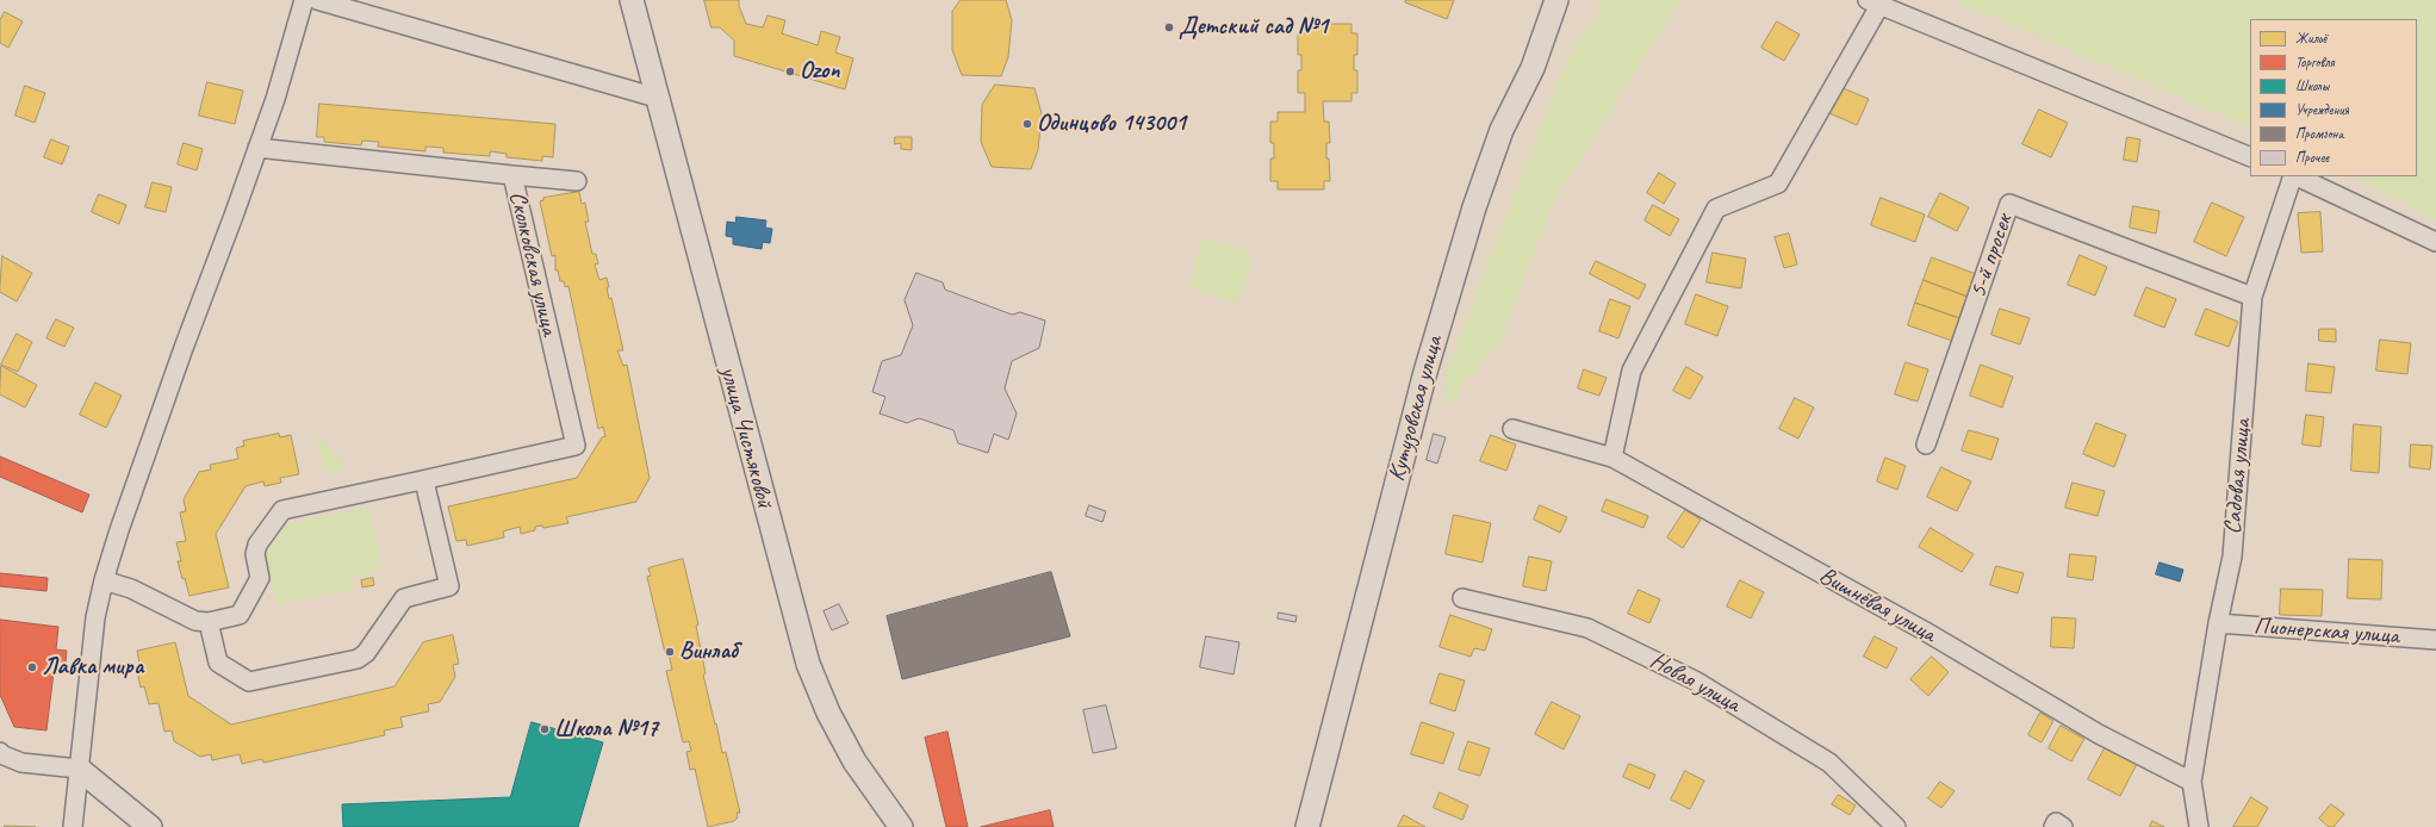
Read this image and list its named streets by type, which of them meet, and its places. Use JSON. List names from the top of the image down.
{
  "streets": {
    "street": [
      "5-й просек",
      "Сколковская улица",
      "Кутузовская улица",
      "улица Чистяковой",
      "Садовая улица",
      "Вишнёвая улица",
      "Пионерская улица",
      "Новая улица"
    ]
  },
  "crossings": [
    ["5-й просек", "Садовая улица"],
    ["Садовая улица", "Вишнёвая улица"],
    ["Садовая улица", "Пионерская улица"]
  ],
  "places": [
    "Детский сад №1",
    "Ozon",
    "Одинцово 143001",
    "Винлаб",
    "Лавка мира",
    "Школа №17"
  ],
  "legend": [
    "Жильё",
    "Торговля",
    "Школы",
    "Учреждения",
    "Промзона",
    "Прочее"
  ]
}
